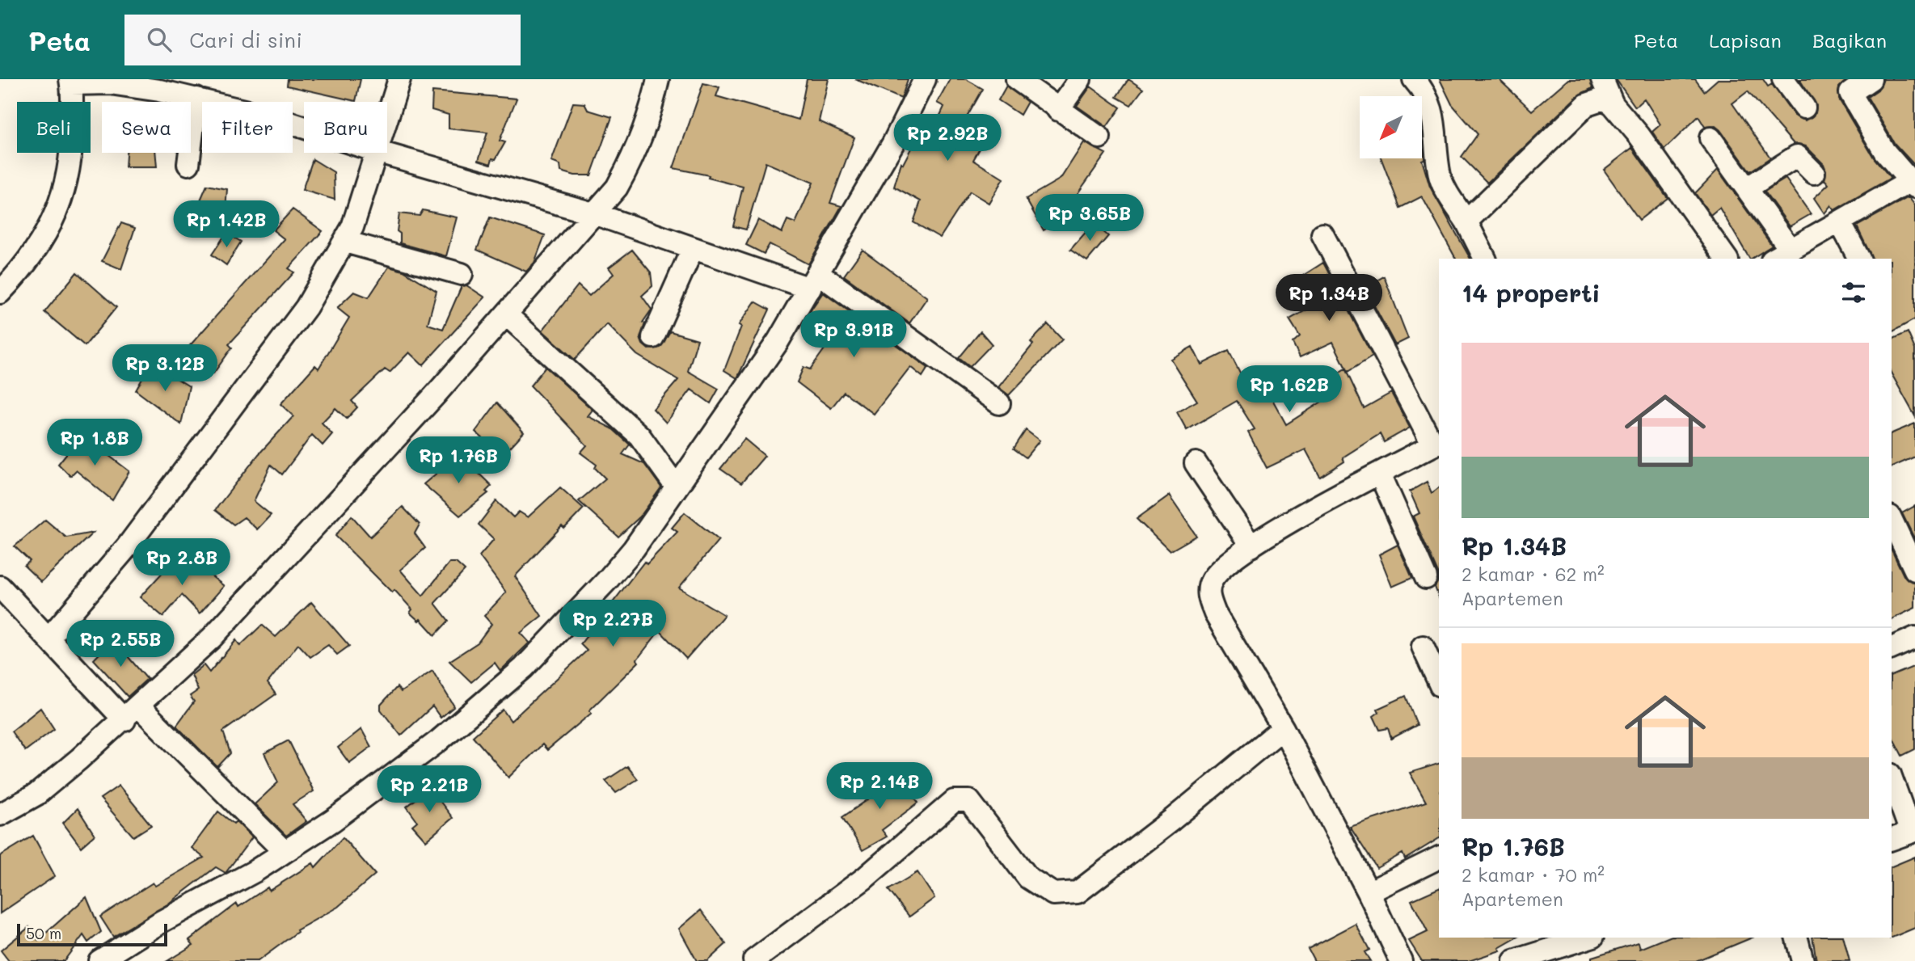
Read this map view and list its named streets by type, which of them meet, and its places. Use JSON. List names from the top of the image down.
{
  "scale_bar": "50 m",
  "north": "bottom left",
  "page": {
    "header": "Peta",
    "search": "Cari di sini",
    "nav": ["Peta", "Lapisan", "Bagikan"],
    "chip": [
      "Beli",
      "Sewa",
      "Filter",
      "Baru"
    ],
    "price": [
      "Rp 2.92B",
      "Rp 3.65B",
      "Rp 1.42B",
      "Rp 1.34B",
      "Rp 3.91B",
      "Rp 3.12B",
      "Rp 1.62B",
      "Rp 1.8B",
      "Rp 1.76B",
      "Rp 2.8B",
      "Rp 2.27B",
      "Rp 2.55B",
      "Rp 2.14B",
      "Rp 2.21B"
    ],
    "heading": "14 properti",
    "list": [
      {
        "name": "Rp 1.34B",
        "note": "2 kamar · 62 m² · Apartemen"
      },
      {
        "name": "Rp 1.76B",
        "note": "2 kamar · 70 m² · Apartemen"
      }
    ],
    "scale": "50 m"
  }
}
